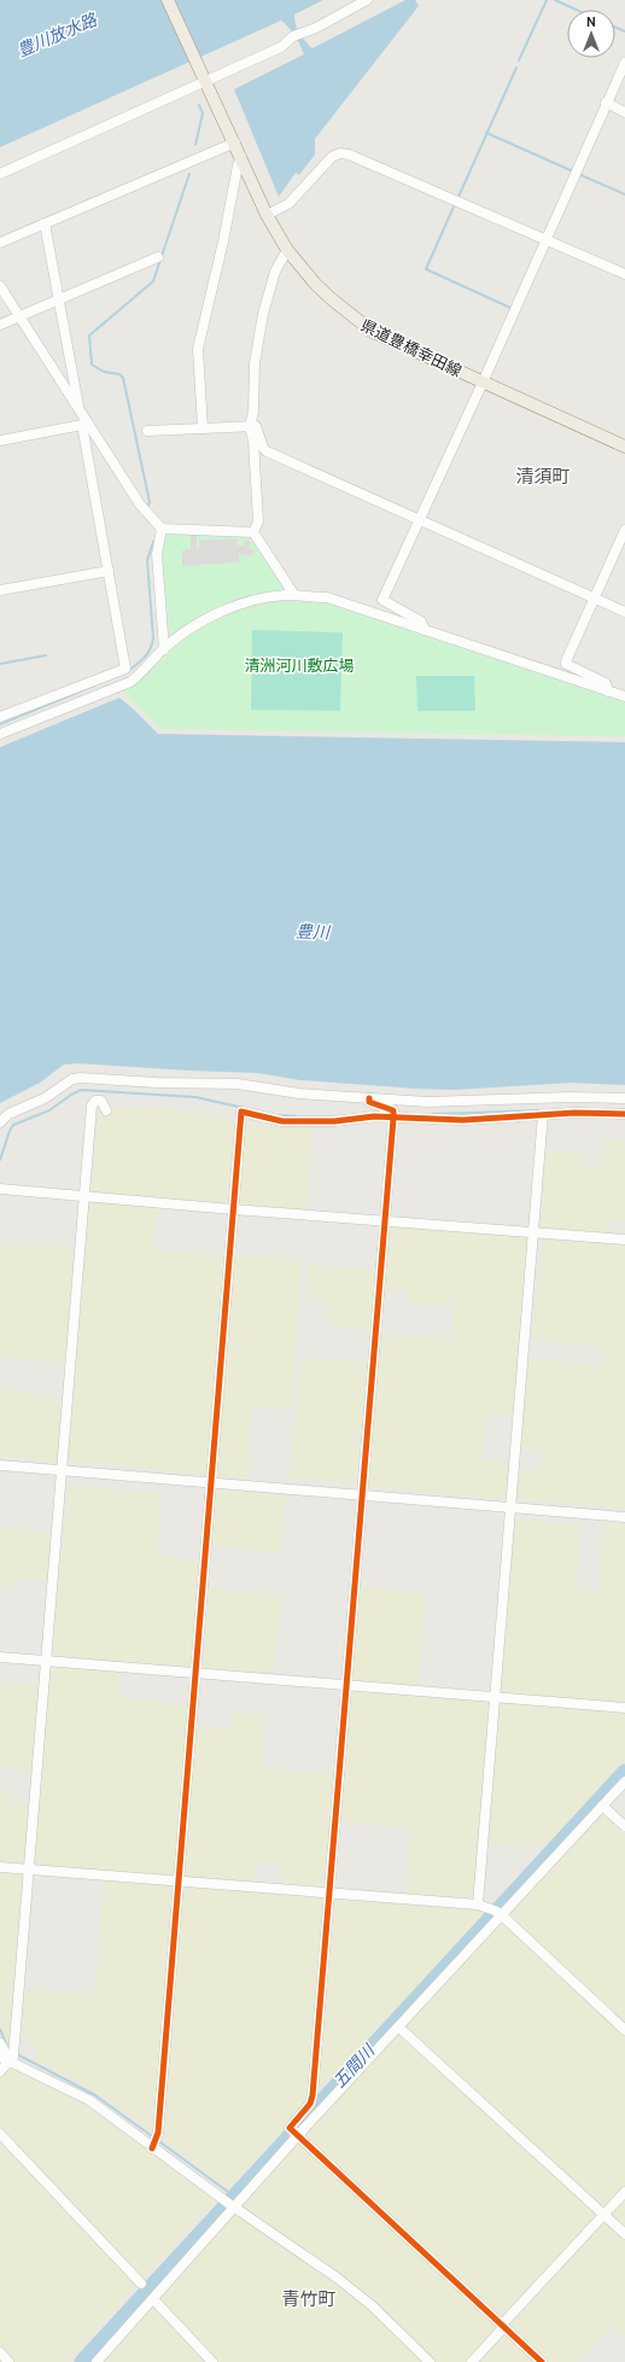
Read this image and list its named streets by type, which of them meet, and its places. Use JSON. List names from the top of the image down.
{
  "streets": {
    "main road": ["県道豊橋幸田線"]
  },
  "districts": ["清須町", "青竹町"],
  "water": ["豊川放水路", "豊川", "五間川"],
  "parks": ["清洲河川敷広場"],
  "north": "top"
}
